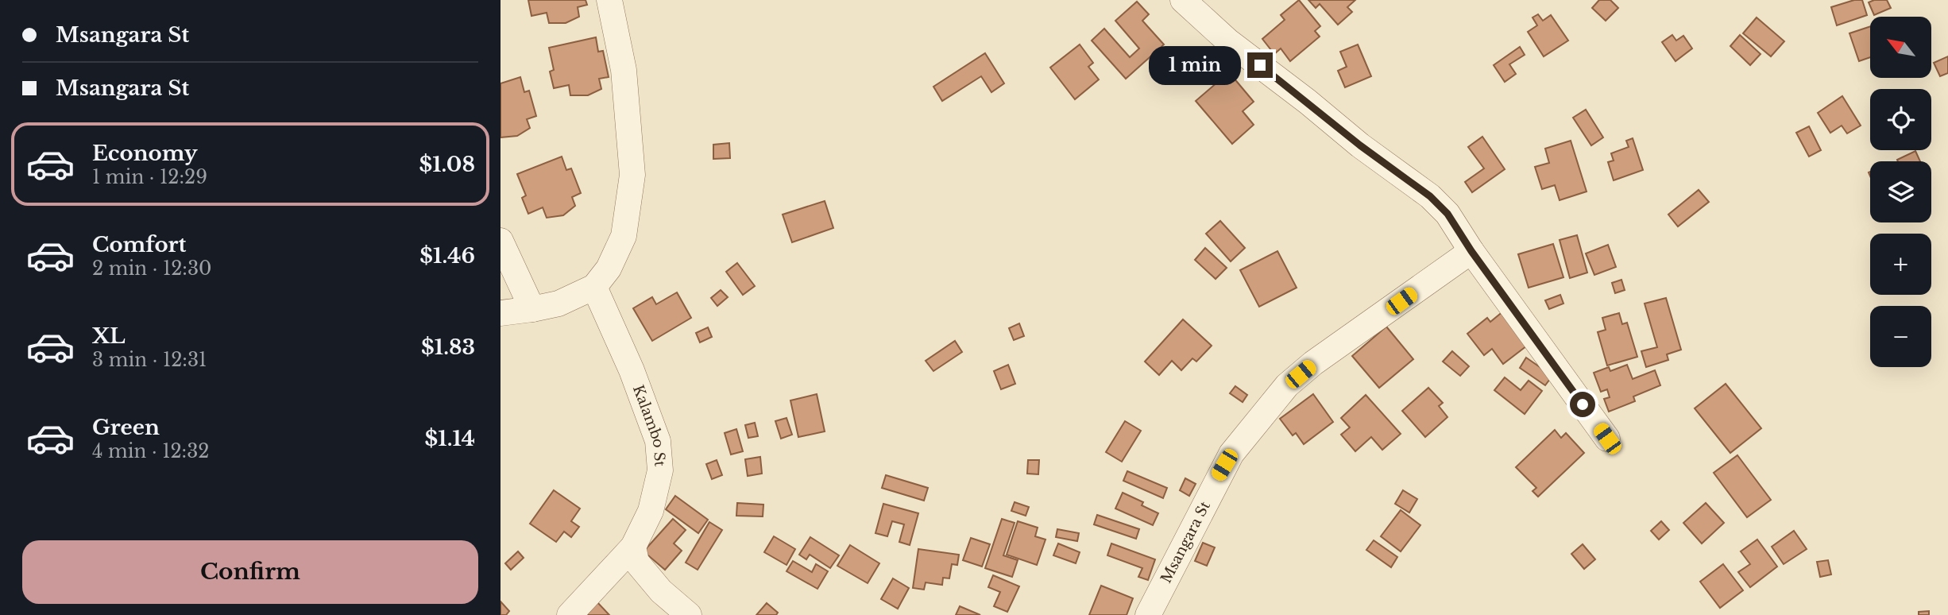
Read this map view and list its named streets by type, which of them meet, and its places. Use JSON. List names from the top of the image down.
{
  "streets": {
    "street": ["Kalambo St", "Msangara St"]
  },
  "north": "top left",
  "page": {
    "banner": ["Msangara St", "Msangara St"],
    "map_buttons": ["+", "−"],
    "bubble": "1 min",
    "list": [
      {
        "name": "Economy",
        "note": "1 min · 12:29",
        "value": "$1.08"
      },
      {
        "name": "Comfort",
        "note": "2 min · 12:30",
        "value": "$1.46"
      },
      {
        "name": "XL",
        "note": "3 min · 12:31",
        "value": "$1.83"
      },
      {
        "name": "Green",
        "note": "4 min · 12:32",
        "value": "$1.14"
      }
    ],
    "buttons": "Confirm"
  }
}
